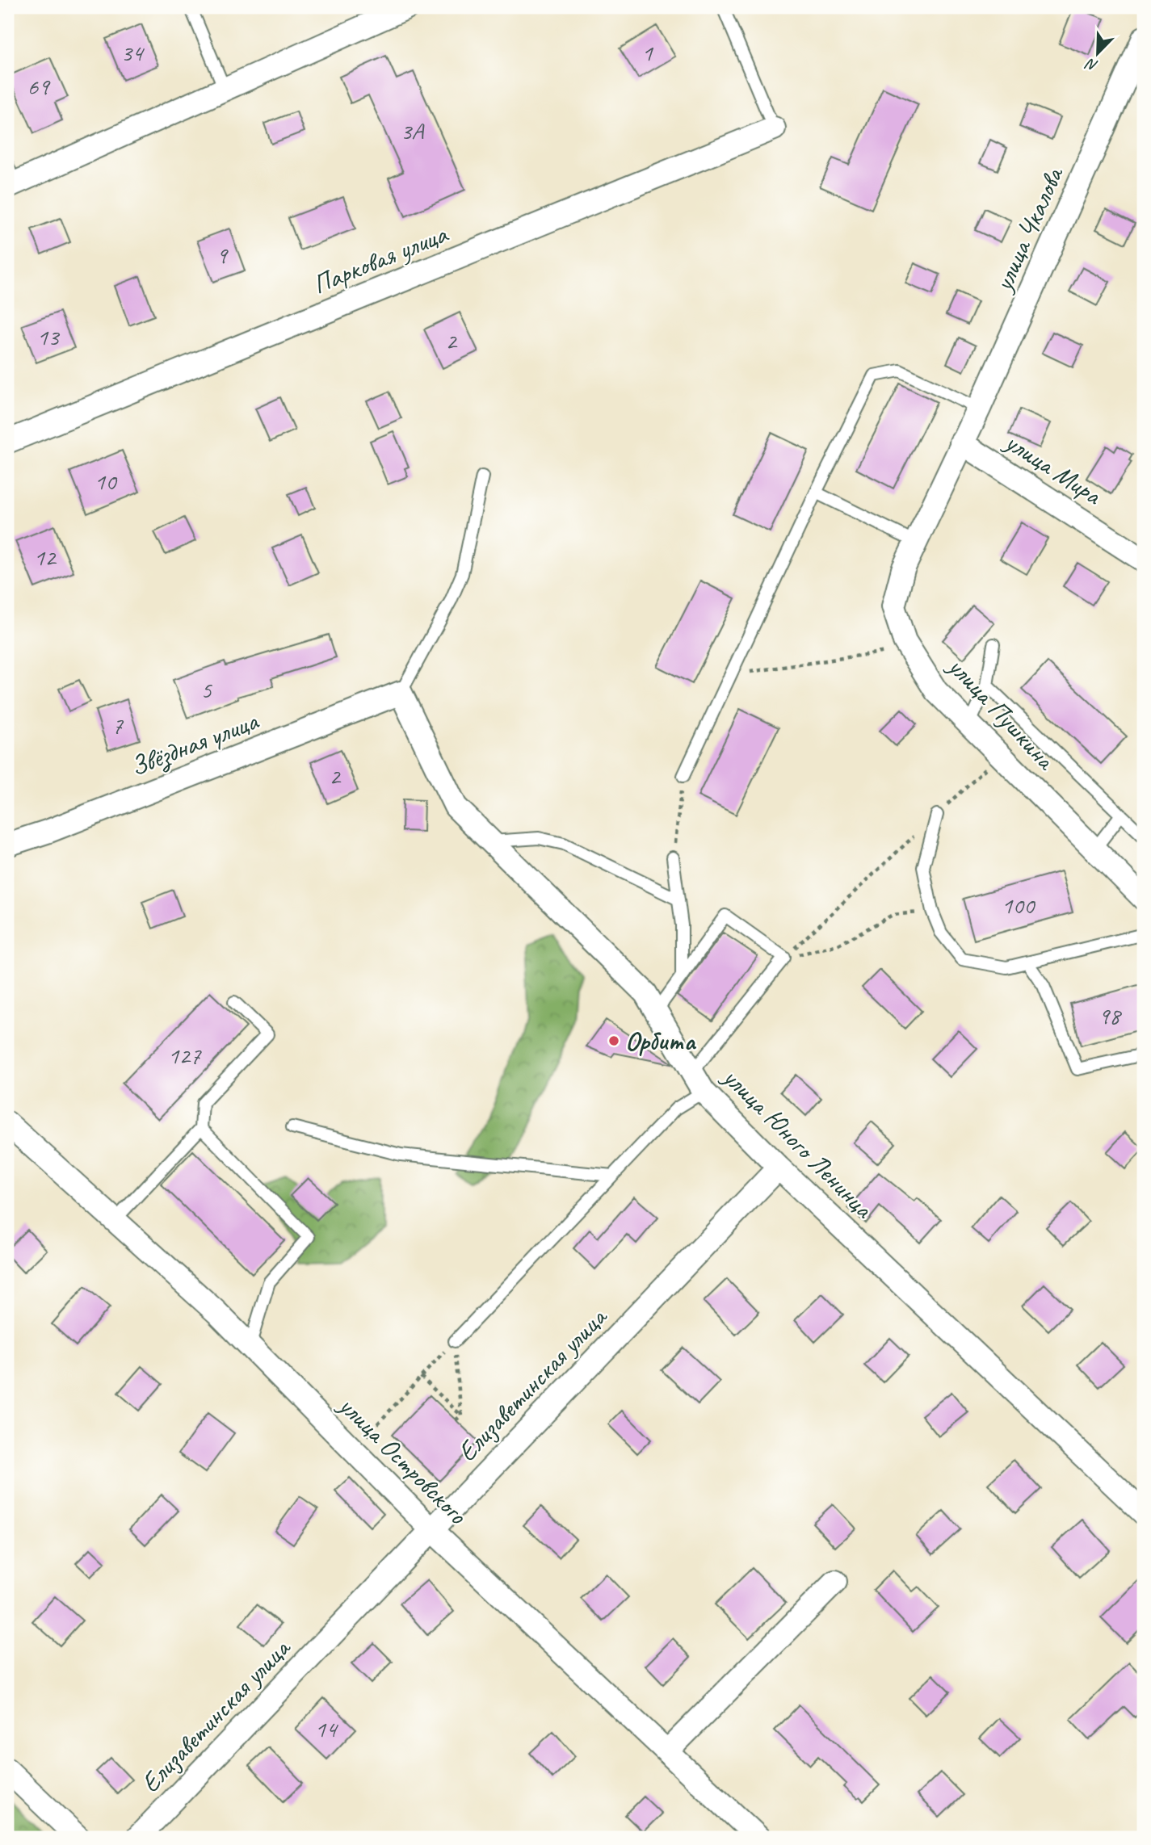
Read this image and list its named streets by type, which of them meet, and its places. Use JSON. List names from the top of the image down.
{
  "streets": {
    "street": [
      "улица Чкалова",
      "Парковая улица",
      "улица Мира",
      "улица Пушкина",
      "Звёздная улица",
      "улица Юного Ленинца",
      "Елизаветинская улица",
      "улица Островского"
    ]
  },
  "crossings": [
    ["улица Чкалова", "улица Мира"],
    ["улица Чкалова", "улица Пушкина"],
    ["улица Мира", "улица Пушкина"],
    ["Звёздная улица", "улица Юного Ленинца"],
    ["улица Юного Ленинца", "Елизаветинская улица"],
    ["Елизаветинская улица", "улица Островского"]
  ],
  "places": ["Орбита"],
  "house_numbers": [
    "34",
    "1",
    "69",
    "3А",
    "9",
    "13",
    "2",
    "10",
    "12",
    "5",
    "7",
    "2",
    "100",
    "98",
    "127",
    "14"
  ],
  "north": "bottom left"
}
